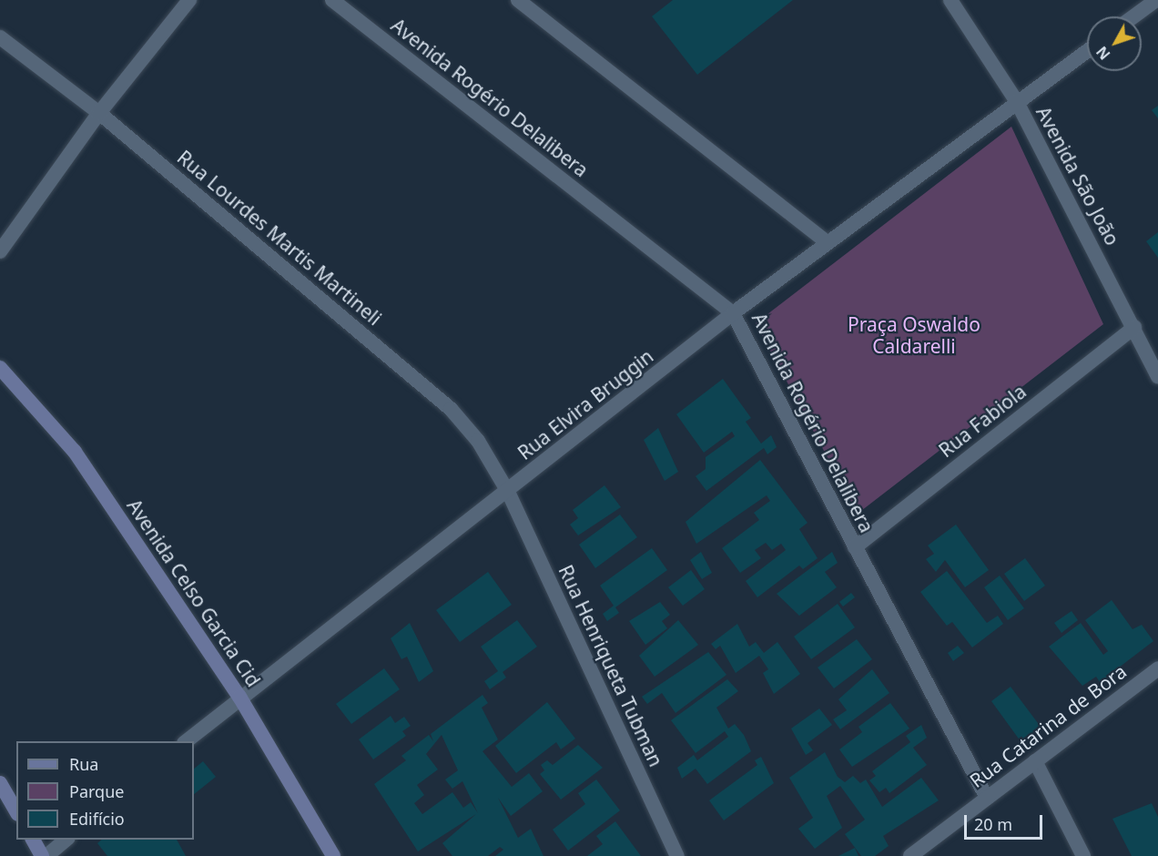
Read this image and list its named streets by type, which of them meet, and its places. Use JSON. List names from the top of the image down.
{
  "streets": {
    "main road": ["Avenida Celso Garcia Cid"],
    "street": [
      "Avenida Rogério Delalibera",
      "Avenida São João",
      "Rua Lourdes Martis Martineli",
      "Rua Elvira Bruggin",
      "Rua Fabiola",
      "Rua Henriqueta Tubman",
      "Rua Catarina de Bora"
    ]
  },
  "crossings": [
    ["Avenida Rogério Delalibera", "Rua Elvira Bruggin"],
    ["Avenida Rogério Delalibera", "Rua Fabiola"],
    ["Avenida Rogério Delalibera", "Rua Catarina de Bora"],
    ["Avenida São João", "Rua Elvira Bruggin"],
    ["Avenida São João", "Rua Fabiola"],
    ["Rua Lourdes Martis Martineli", "Rua Elvira Bruggin"],
    ["Rua Lourdes Martis Martineli", "Rua Henriqueta Tubman"],
    ["Rua Elvira Bruggin", "Avenida Celso Garcia Cid"],
    ["Rua Elvira Bruggin", "Rua Henriqueta Tubman"]
  ],
  "parks": ["Praça Oswaldo Caldarelli"],
  "legend": ["Rua", "Parque", "Edifício"],
  "scale_bar": "20 m",
  "north": "bottom left"
}
